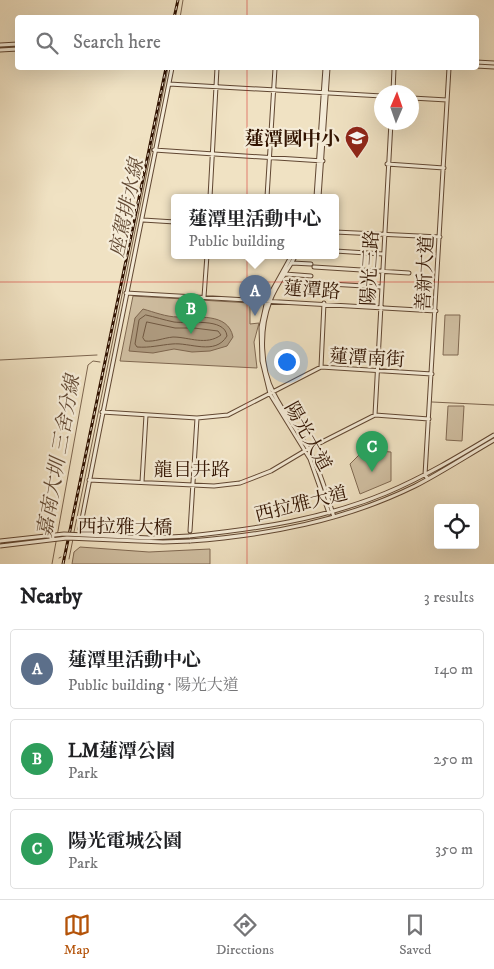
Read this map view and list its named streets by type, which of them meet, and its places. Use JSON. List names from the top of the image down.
{
  "streets": {
    "street": [
      "陽光三路",
      "善新大道",
      "蓮潭路",
      "蓮潭南街",
      "陽光大道",
      "龍目井路",
      "西拉雅大道",
      "西拉雅大橋"
    ]
  },
  "crossings": [
    ["陽光三路", "蓮潭路"],
    ["陽光三路", "蓮潭南街"],
    ["陽光三路", "龍目井路"],
    ["善新大道", "蓮潭路"],
    ["善新大道", "蓮潭南街"],
    ["善新大道", "西拉雅大道"],
    ["蓮潭路", "陽光大道"],
    ["蓮潭南街", "陽光大道"],
    ["陽光大道", "龍目井路"],
    ["陽光大道", "西拉雅大道"],
    ["西拉雅大道", "西拉雅大橋"]
  ],
  "water": ["座駕排水線", "嘉南大圳 三舍分線"],
  "places": {
    "school or university": ["蓮潭國中小"]
  },
  "north": "top",
  "page": {
    "search": "Search here",
    "popup": ["蓮潭里活動中心", "Public building"],
    "pins": ["A", "B", "C"],
    "heading": ["Nearby", "3 results"],
    "list": [
      {
        "mark": "A",
        "name": "蓮潭里活動中心",
        "note": "Public building · 陽光大道",
        "value": "140 m"
      },
      {
        "mark": "B",
        "name": "LM蓮潭公園",
        "note": "Park",
        "value": "250 m"
      },
      {
        "mark": "C",
        "name": "陽光電城公園",
        "note": "Park",
        "value": "350 m"
      }
    ],
    "nav": ["Map", "Directions", "Saved"]
  }
}
